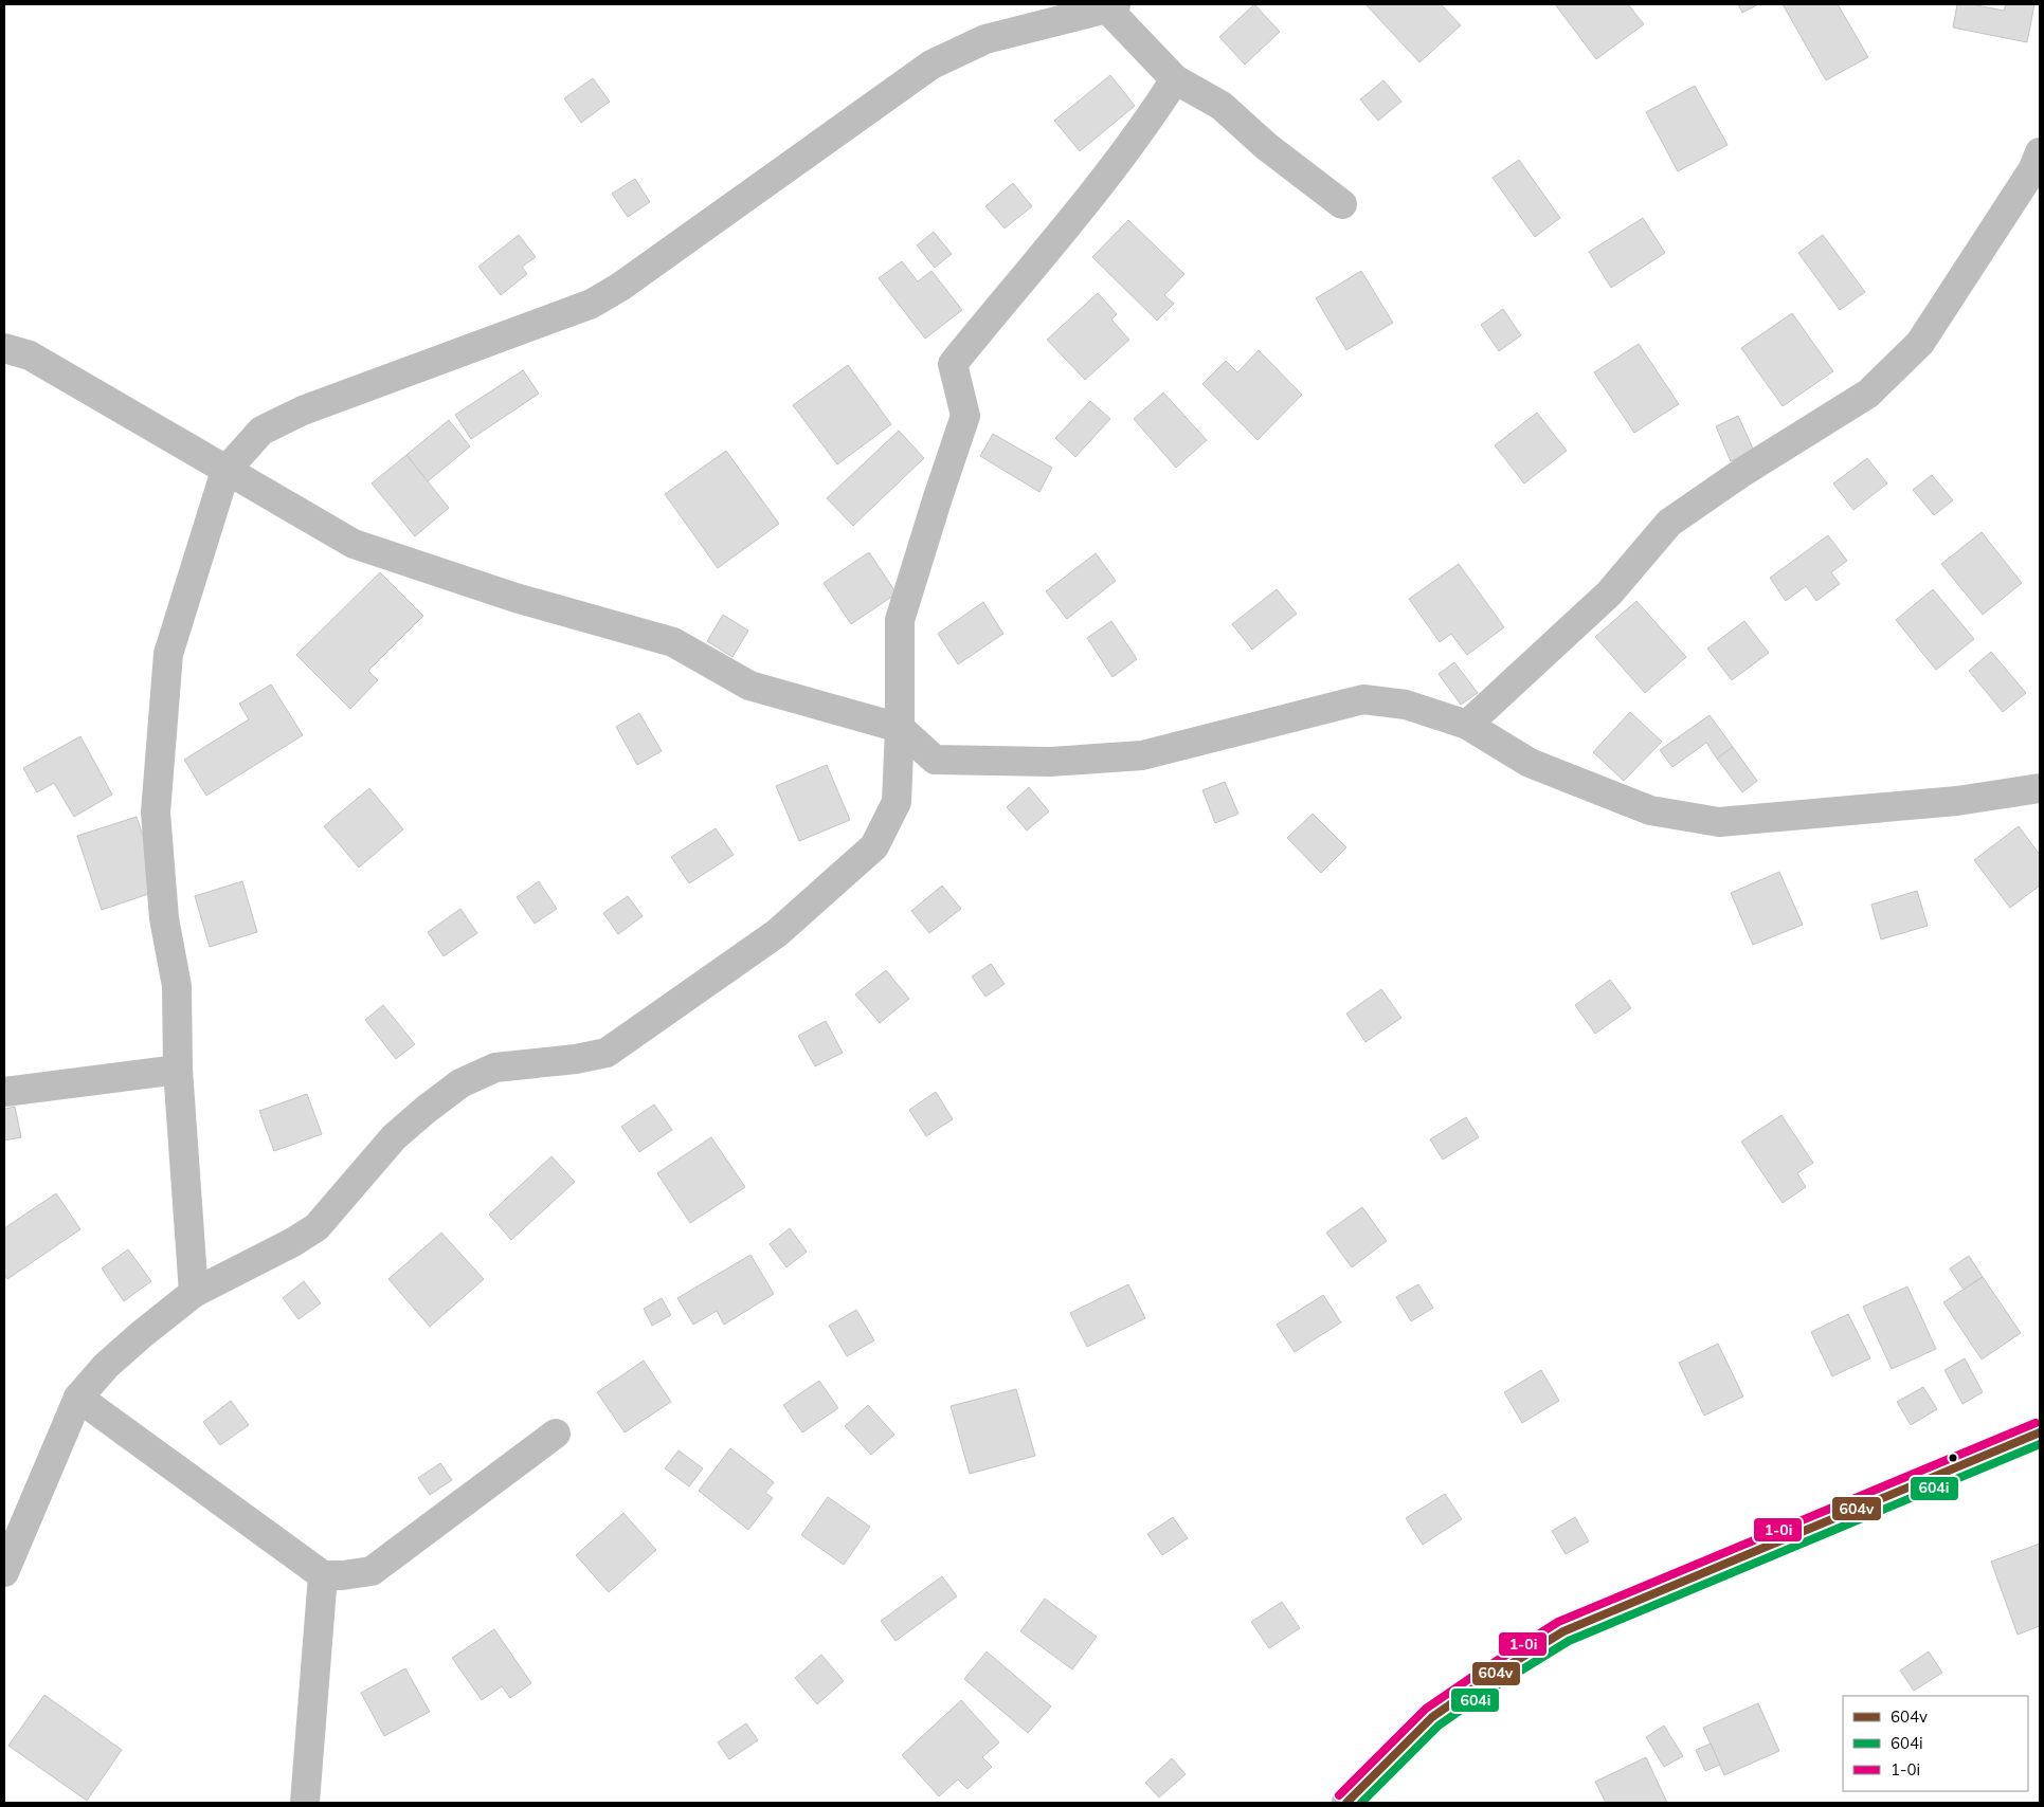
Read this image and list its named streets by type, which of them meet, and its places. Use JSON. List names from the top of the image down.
{
  "lines": ["transit line 1-0i", "transit line 604v", "transit line 604i"],
  "legend": ["604v", "604i", "1-0i"]
}
